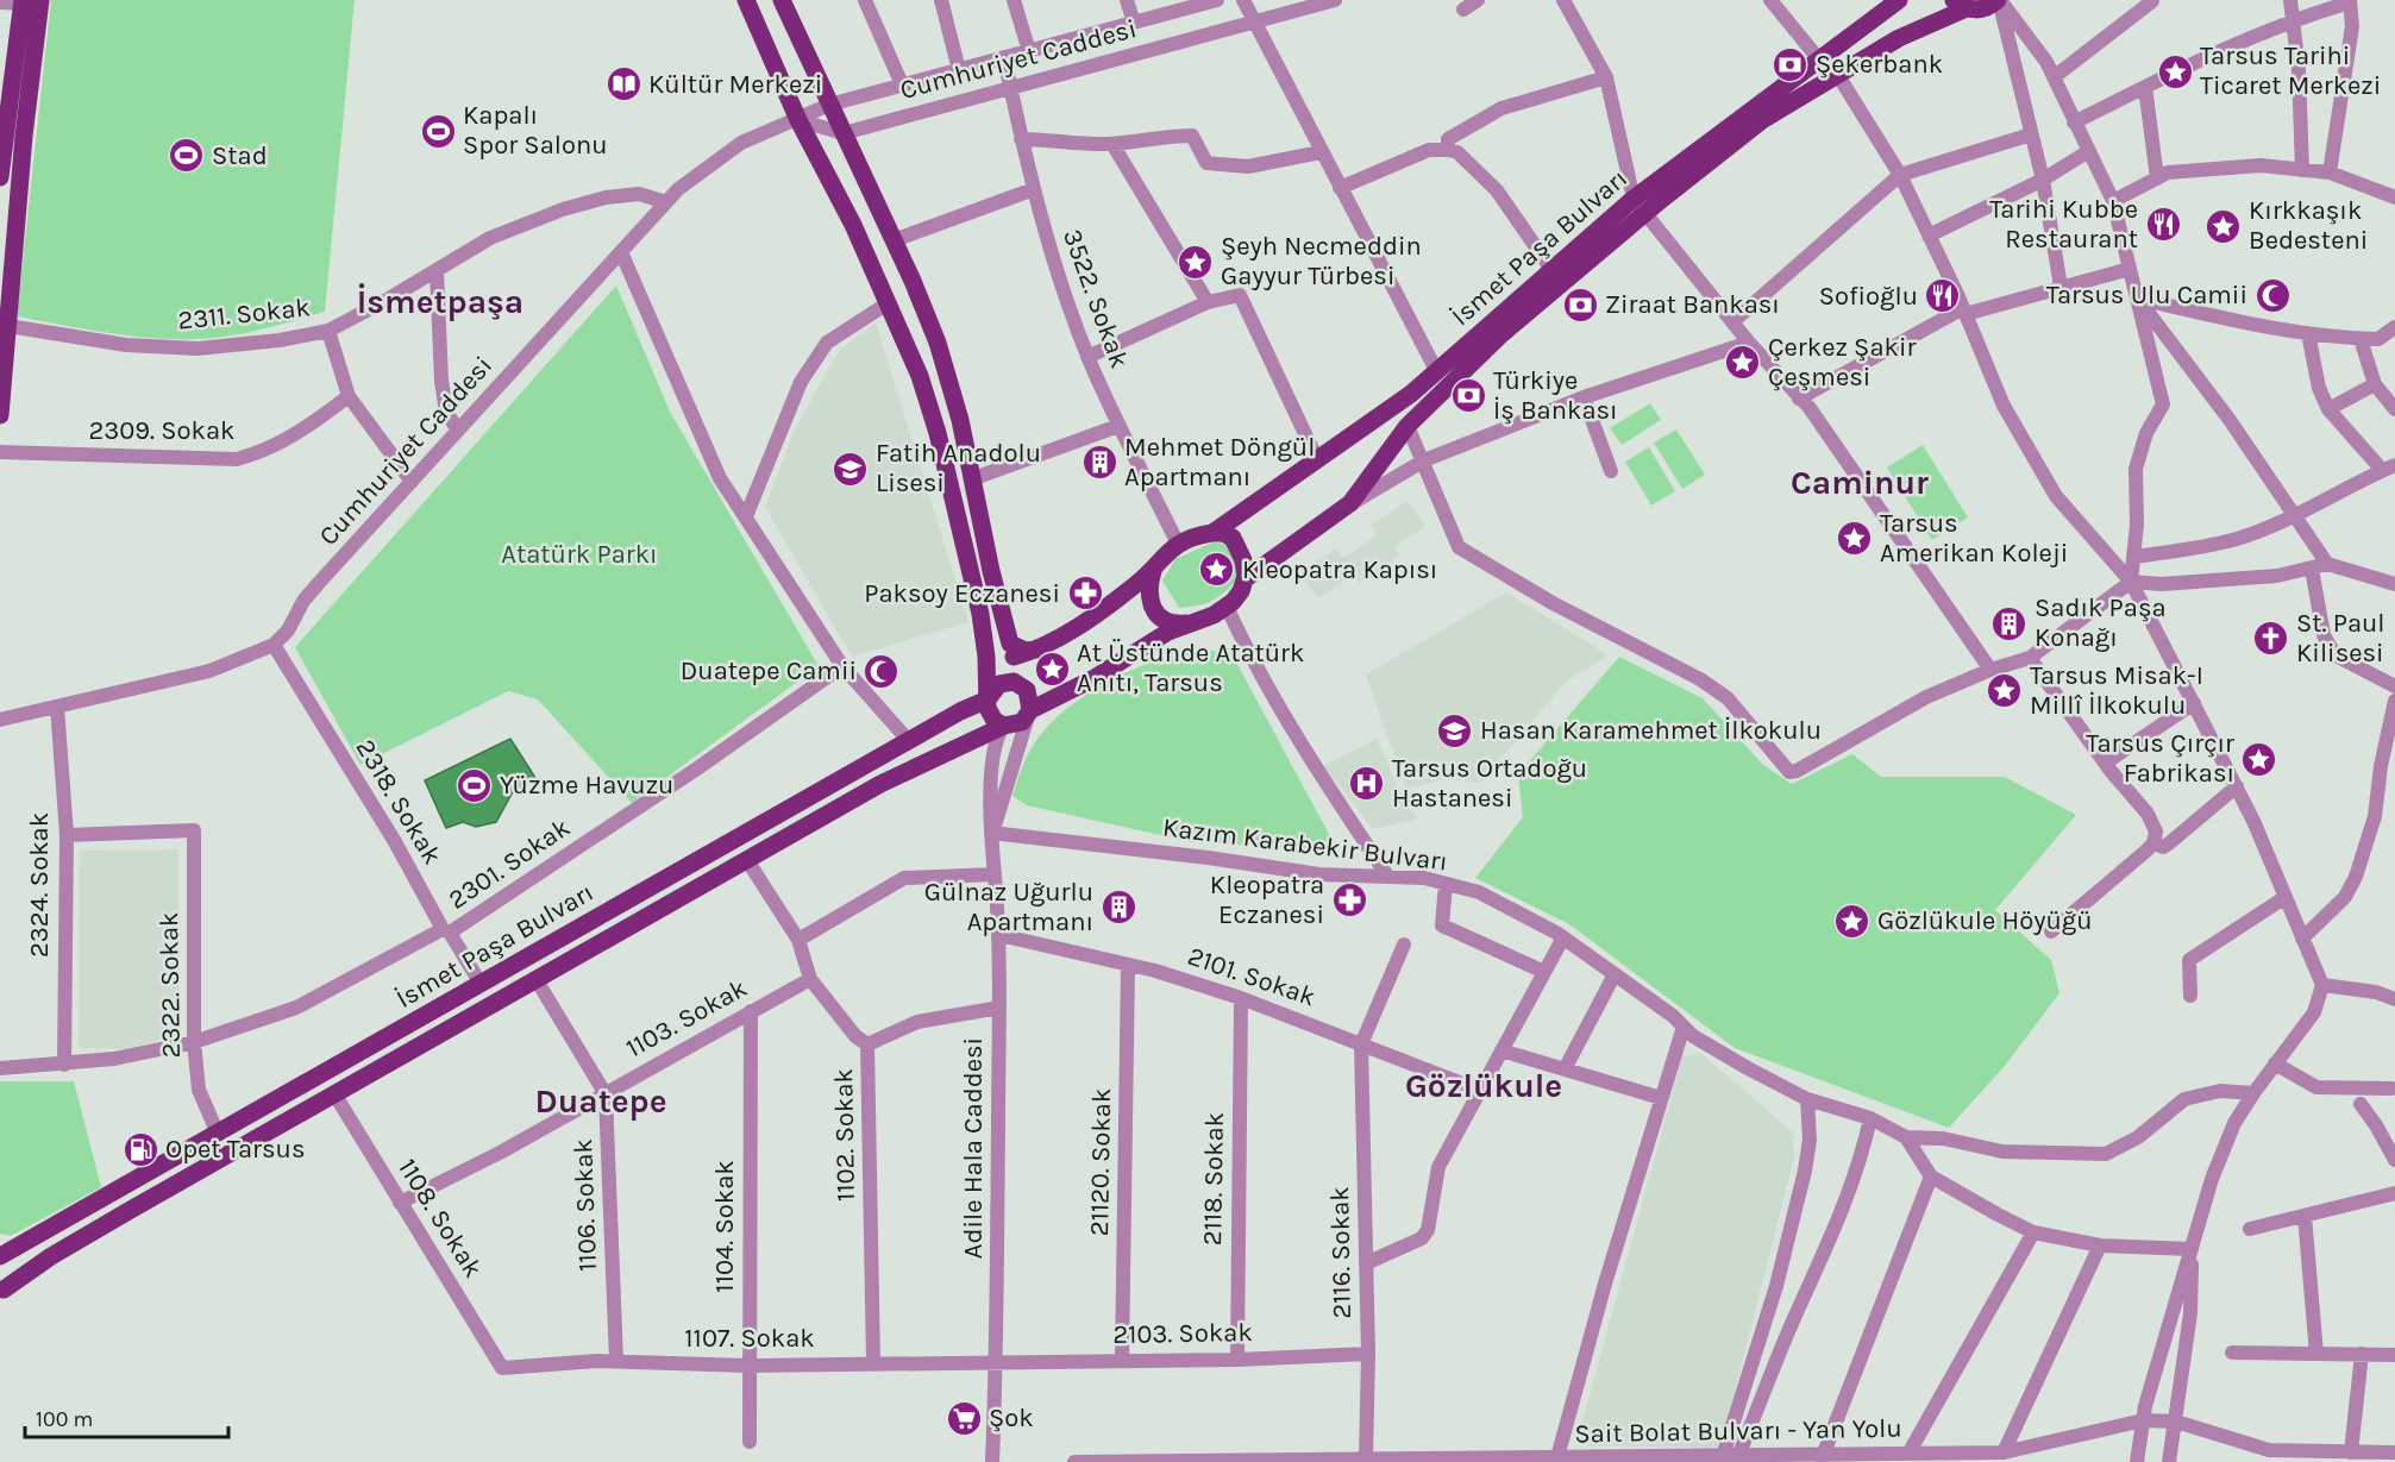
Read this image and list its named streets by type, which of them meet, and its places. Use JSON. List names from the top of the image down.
{
  "streets": {
    "main road": ["İsmet Paşa Bulvarı"],
    "street": [
      "Cumhuriyet Caddesi",
      "3522. Sokak",
      "2311. Sokak",
      "2309. Sokak",
      "2318. Sokak",
      "Kazım Karabekir Bulvarı",
      "2301. Sokak",
      "2324. Sokak",
      "2101. Sokak",
      "2322. Sokak",
      "1103. Sokak",
      "1102. Sokak",
      "Adile Hala Caddesi",
      "21120. Sokak",
      "2118. Sokak",
      "1106. Sokak",
      "1108. Sokak",
      "1104. Sokak",
      "2116. Sokak",
      "2103. Sokak",
      "1107. Sokak",
      "Sait Bolat Bulvarı - Yan Yolu"
    ]
  },
  "crossings": [
    ["Cumhuriyet Caddesi", "3522. Sokak"],
    ["Cumhuriyet Caddesi", "2311. Sokak"],
    ["Cumhuriyet Caddesi", "2318. Sokak"],
    ["Cumhuriyet Caddesi", "2324. Sokak"],
    ["İsmet Paşa Bulvarı", "3522. Sokak"],
    ["İsmet Paşa Bulvarı", "2318. Sokak"],
    ["İsmet Paşa Bulvarı", "2322. Sokak"],
    ["İsmet Paşa Bulvarı", "1102. Sokak"],
    ["İsmet Paşa Bulvarı", "Adile Hala Caddesi"],
    ["İsmet Paşa Bulvarı", "1106. Sokak"],
    ["İsmet Paşa Bulvarı", "1108. Sokak"],
    ["2318. Sokak", "2301. Sokak"],
    ["Kazım Karabekir Bulvarı", "Adile Hala Caddesi"],
    ["2301. Sokak", "2324. Sokak"],
    ["2301. Sokak", "2322. Sokak"],
    ["2324. Sokak", "2322. Sokak"],
    ["2101. Sokak", "Adile Hala Caddesi"],
    ["2101. Sokak", "21120. Sokak"],
    ["2101. Sokak", "2118. Sokak"],
    ["2101. Sokak", "2116. Sokak"],
    ["1103. Sokak", "1102. Sokak"],
    ["1103. Sokak", "1106. Sokak"],
    ["1103. Sokak", "1108. Sokak"],
    ["1103. Sokak", "1104. Sokak"],
    ["1102. Sokak", "1107. Sokak"],
    ["Adile Hala Caddesi", "2103. Sokak"],
    ["Adile Hala Caddesi", "1107. Sokak"],
    ["21120. Sokak", "2103. Sokak"],
    ["2118. Sokak", "2103. Sokak"],
    ["1106. Sokak", "1107. Sokak"],
    ["1108. Sokak", "1107. Sokak"],
    ["1104. Sokak", "1107. Sokak"],
    ["2116. Sokak", "2103. Sokak"],
    ["2116. Sokak", "Sait Bolat Bulvarı - Yan Yolu"],
    ["2103. Sokak", "1107. Sokak"]
  ],
  "districts": [
    "İsmetpaşa",
    "Caminur",
    "Gözlükule",
    "Duatepe"
  ],
  "parks": ["Atatürk Parkı"],
  "places": {
    "bank": ["Şekerbank", "Ziraat Bankası", "Türkiye İş Bankası"],
    "place": [
      "Tarsus Tarihi Ticaret Merkezi",
      "Kırkkaşık Bedesteni",
      "Şeyh Necmeddin Gayyur Türbesi",
      "Çerkez Şakir Çeşmesi",
      "Tarsus Amerikan Koleji",
      "Kleopatra Kapısı",
      "At Üstünde Atatürk Anıtı, Tarsus",
      "Tarsus Misak-I Millî İlkokulu",
      "Tarsus Çırçır Fabrikası",
      "Gözlükule Höyüğü"
    ],
    "library": ["Kültür Merkezi"],
    "sports": ["Kapalı Spor Salonu", "Stad", "Yüzme Havuzu"],
    "restaurant": ["Tarihi Kubbe Restaurant", "Sofioğlu"],
    "mosque": ["Tarsus Ulu Camii", "Duatepe Camii"],
    "building": ["Mehmet Döngül Apartmanı", "Sadık Paşa Konağı", "Gülnaz Uğurlu Apartmanı"],
    "school or university": ["Fatih Anadolu Lisesi", "Hasan Karamehmet İlkokulu"],
    "pharmacy": ["Paksoy Eczanesi", "Kleopatra Eczanesi"],
    "church": ["St. Paul Kilisesi"],
    "hospital": ["Tarsus Ortadoğu Hastanesi"],
    "fuel station": ["Opet Tarsus"],
    "supermarket": ["Şok"]
  },
  "scale_bar": "100 m"
}
